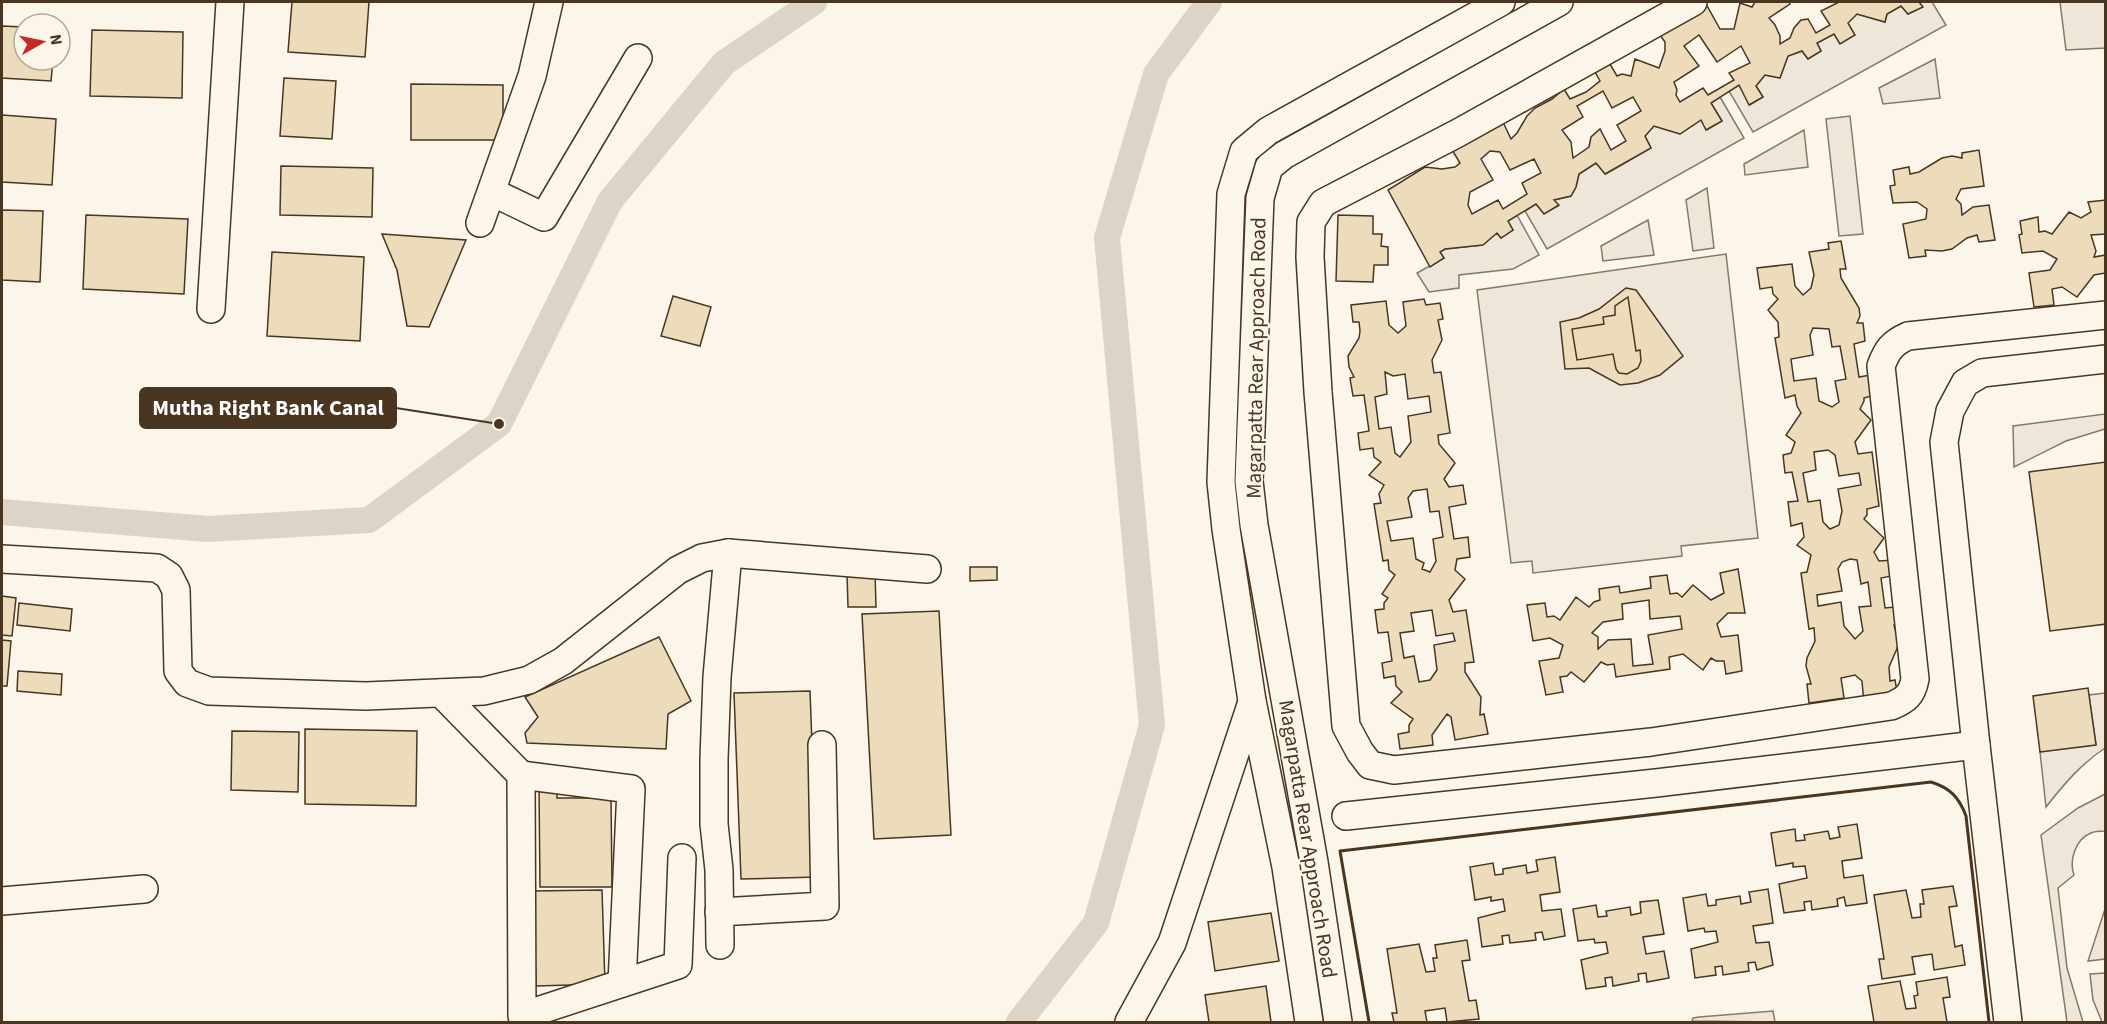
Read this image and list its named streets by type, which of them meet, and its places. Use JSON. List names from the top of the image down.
{
  "streets": {
    "street": ["Magarpatta Rear Approach Road"]
  },
  "places": ["Mutha Right Bank Canal"],
  "north": "right"
}
